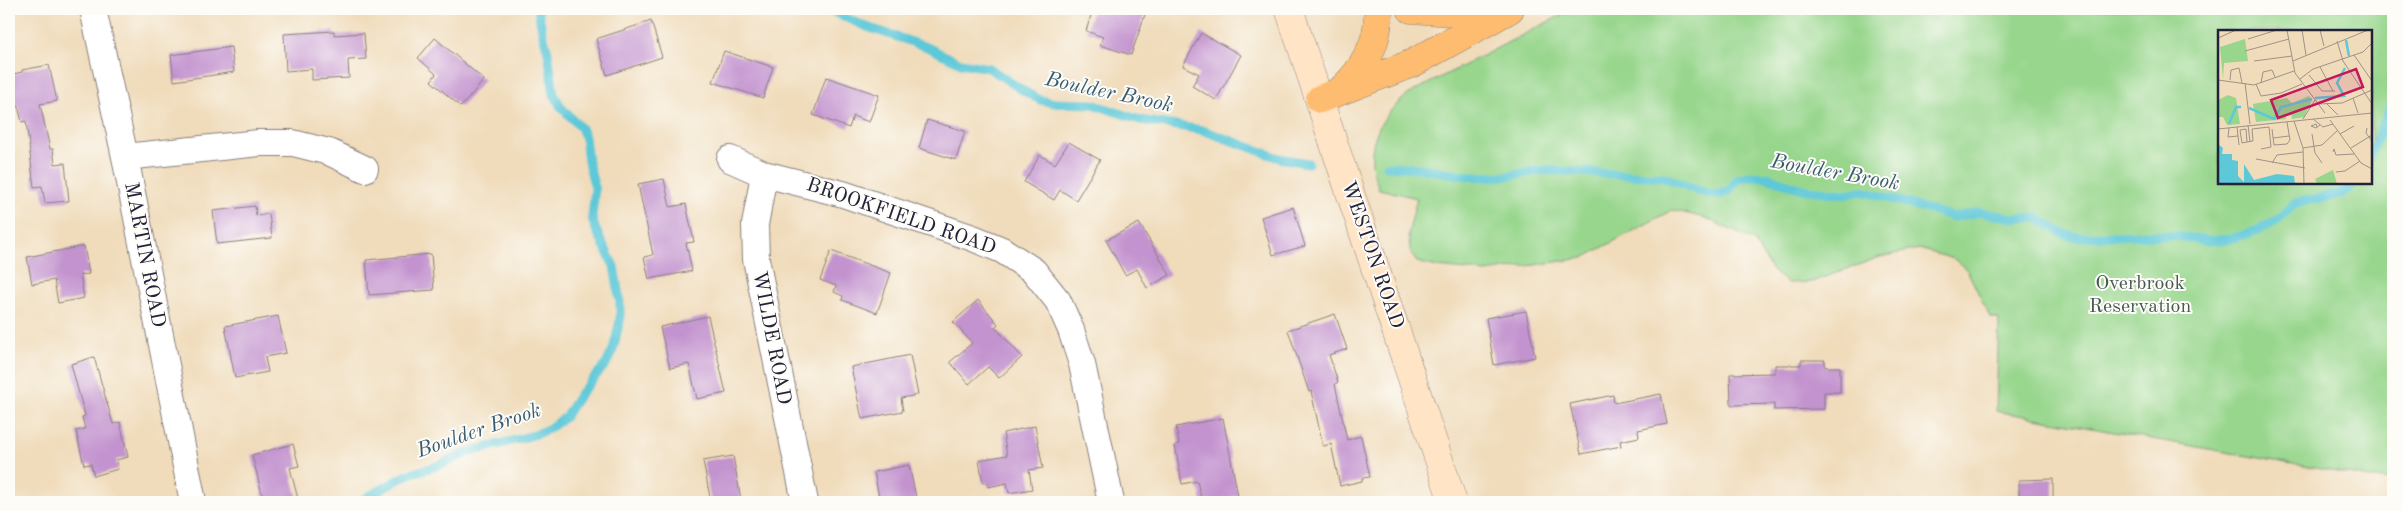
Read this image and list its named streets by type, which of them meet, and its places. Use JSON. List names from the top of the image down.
{
  "streets": {
    "main road": ["WESTON ROAD"],
    "street": ["BROOKFIELD ROAD", "MARTIN ROAD", "WILDE ROAD"]
  },
  "crossings": [
    ["BROOKFIELD ROAD", "WILDE ROAD"]
  ],
  "water": ["Boulder Brook"],
  "parks": ["Overbrook Reservation"]
}
